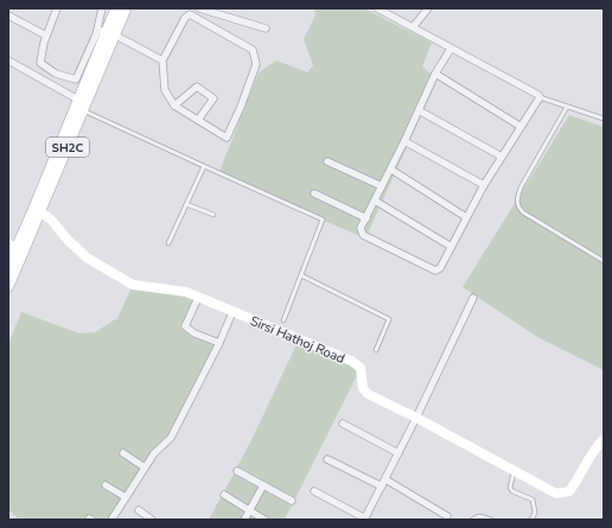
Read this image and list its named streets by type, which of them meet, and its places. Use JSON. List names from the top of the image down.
{
  "streets": {
    "main road": ["SH2C"],
    "street": ["Sirsi Hathoj Road"]
  },
  "crossings": [
    ["SH2C", "Sirsi Hathoj Road"]
  ]
}
